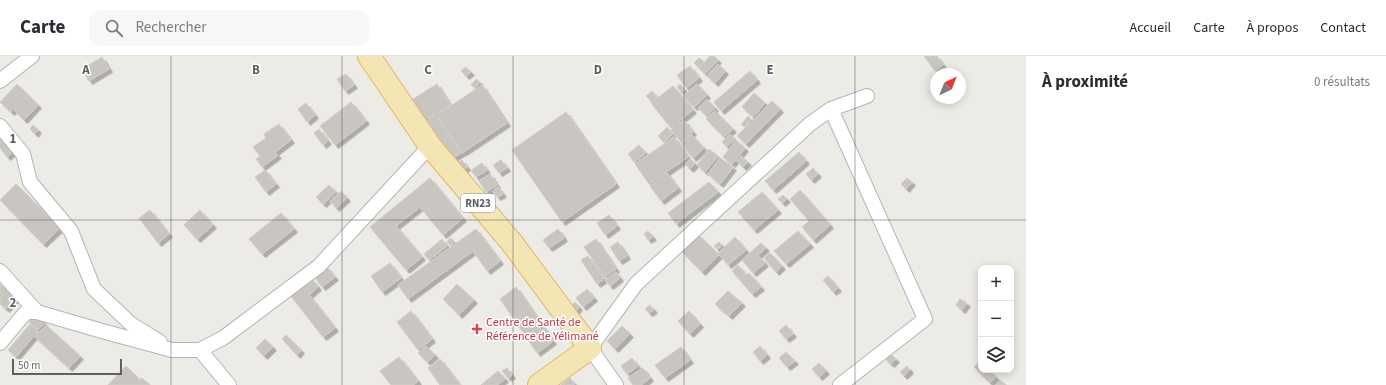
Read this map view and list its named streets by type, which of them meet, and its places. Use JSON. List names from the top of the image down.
{
  "streets": {
    "main road": ["RN23"]
  },
  "places": {
    "health": ["Centre de Santé de Référence de Yélimané"]
  },
  "scale_bar": "50 m",
  "north": "top right",
  "page": {
    "header": "Carte",
    "search": "Rechercher",
    "nav": [
      "Accueil",
      "Carte",
      "À propos",
      "Contact"
    ],
    "heading": ["À proximité", "0 résultats"],
    "map_buttons": ["+", "−"],
    "scale": "50 m"
  },
  "grid": {
    "columns": [
      "A",
      "B",
      "C",
      "D",
      "E"
    ],
    "rows": ["1", "2"]
  }
}
